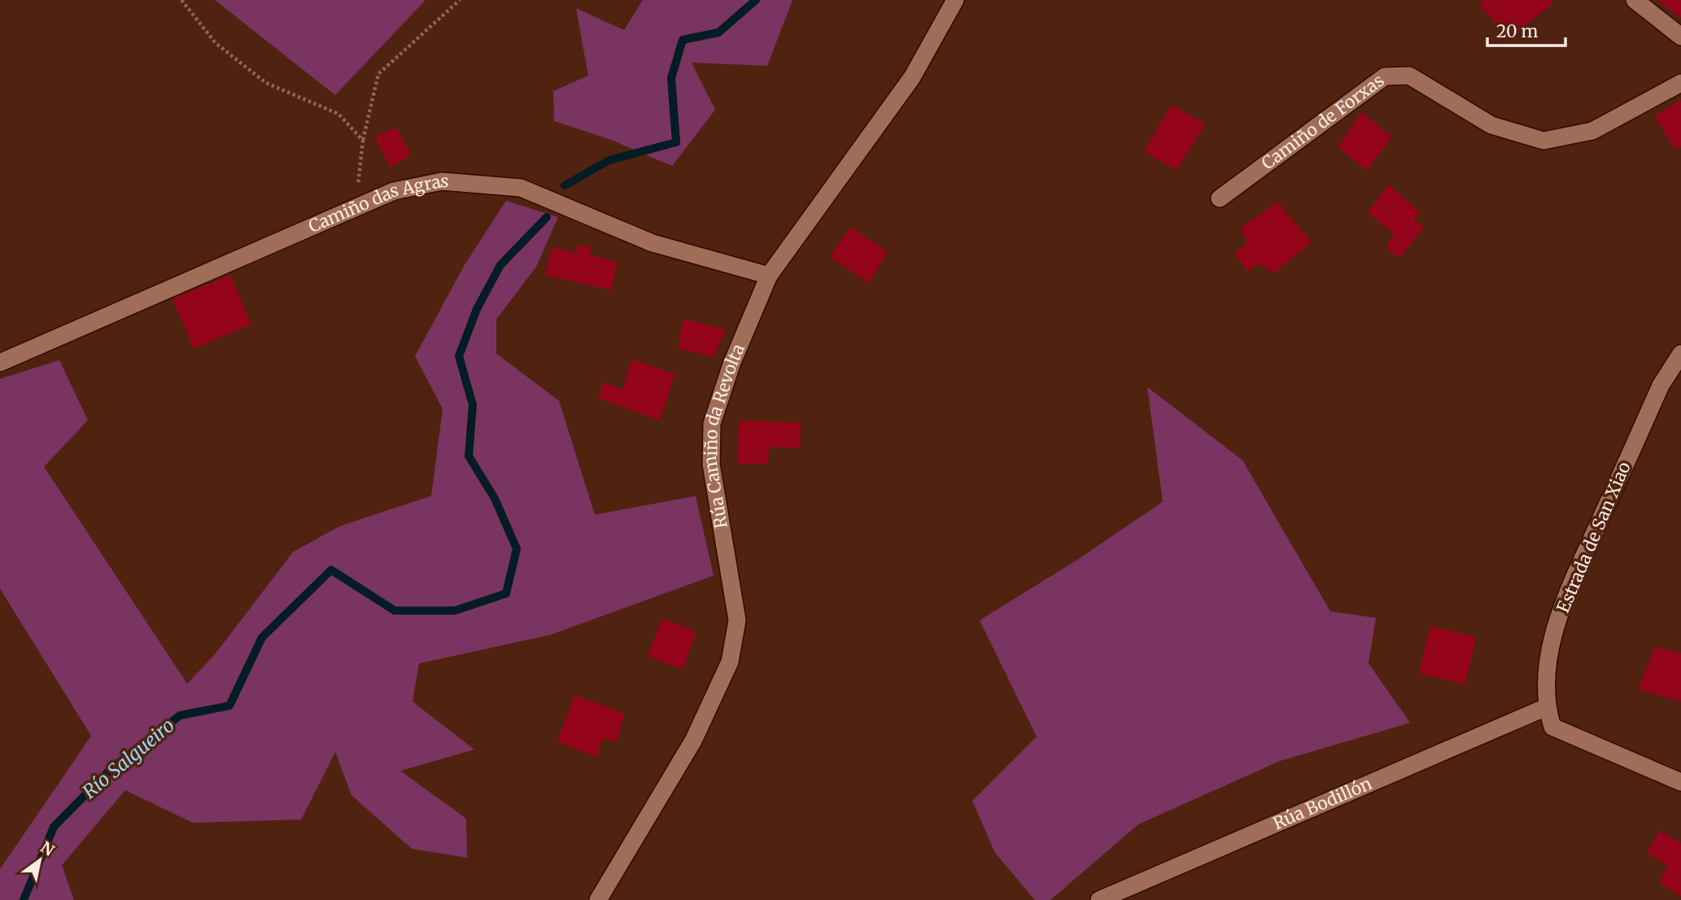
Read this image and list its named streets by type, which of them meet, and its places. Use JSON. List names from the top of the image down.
{
  "streets": {
    "street": [
      "Camiño de Forxas",
      "Camiño das Agras",
      "Rúa Camiño da Revolta",
      "Estrada de San Xiao",
      "Rúa Bodillón"
    ]
  },
  "crossings": [
    ["Camiño das Agras", "Rúa Camiño da Revolta"],
    ["Estrada de San Xiao", "Rúa Bodillón"]
  ],
  "water": ["Río Salgueiro"],
  "scale_bar": "20 m",
  "north": "top right"
}
